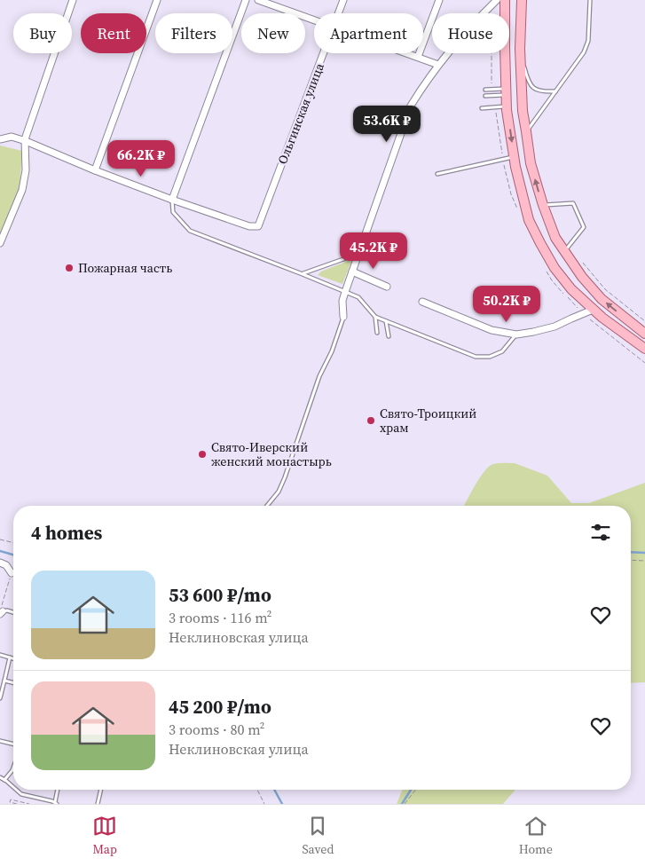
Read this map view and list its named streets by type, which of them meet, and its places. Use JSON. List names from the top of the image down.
{
  "streets": {
    "street": ["Ольгинская улица"]
  },
  "places": ["Пожарная часть", "Свято-Троицкий храм", "Свято-Иверский женский монастырь"],
  "page": {
    "chip": [
      "Buy",
      "Rent",
      "Filters",
      "New",
      "Apartment",
      "House"
    ],
    "price": [
      "53.6K ₽",
      "66.2K ₽",
      "45.2K ₽",
      "50.2K ₽"
    ],
    "heading": "4 homes",
    "list": [
      {
        "name": "53 600 ₽/mo",
        "note": "3 rooms · 116 m² · Неклиновская улица"
      },
      {
        "name": "45 200 ₽/mo",
        "note": "3 rooms · 80 m² · Неклиновская улица"
      }
    ],
    "tabs": ["Map", "Saved", "Home"]
  }
}
